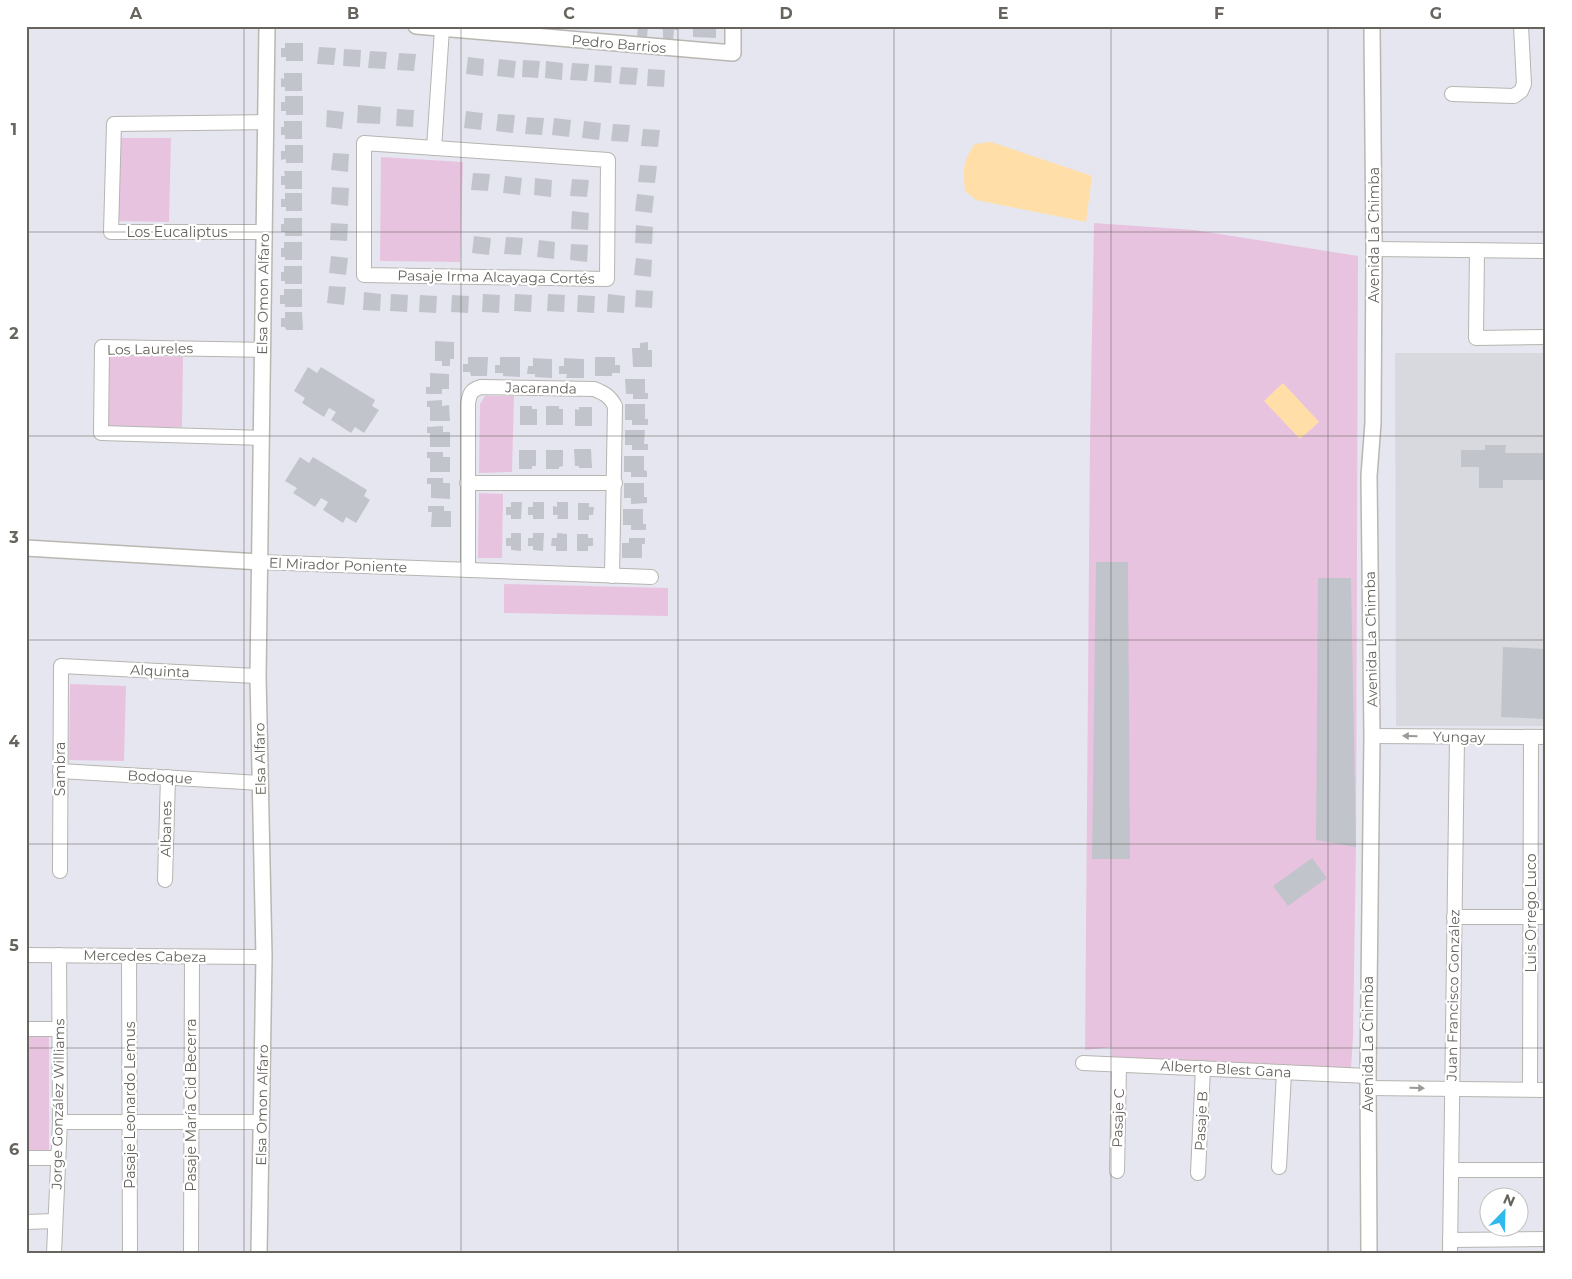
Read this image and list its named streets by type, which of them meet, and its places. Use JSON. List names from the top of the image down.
{
  "streets": {
    "street": [
      "Pedro Barrios",
      "Los Eucaliptus",
      "Avenida La Chimba",
      "Pasaje Irma Alcayaga Cortés",
      "Elsa Omon Alfaro",
      "Los Laureles",
      "Jacaranda",
      "El Mirador Poniente",
      "Alquinta",
      "Yungay",
      "Elsa Alfaro",
      "Sambra",
      "Bodoque",
      "Albanes",
      "Luis Orrego Luco",
      "Mercedes Cabeza",
      "Juan Francisco González",
      "Alberto Blest Gana",
      "Jorge González Williams",
      "Pasaje Leonardo Lemus",
      "Pasaje María Cid Becerra",
      "Pasaje C",
      "Pasaje B"
    ]
  },
  "crossings": [
    ["Los Eucaliptus", "Elsa Omon Alfaro"],
    ["Avenida La Chimba", "Yungay"],
    ["Avenida La Chimba", "Alberto Blest Gana"],
    ["Elsa Omon Alfaro", "Los Laureles"],
    ["Elsa Omon Alfaro", "El Mirador Poniente"],
    ["Elsa Omon Alfaro", "Elsa Alfaro"],
    ["Elsa Omon Alfaro", "Mercedes Cabeza"],
    ["Jacaranda", "El Mirador Poniente"],
    ["El Mirador Poniente", "Elsa Alfaro"],
    ["Alquinta", "Elsa Alfaro"],
    ["Alquinta", "Sambra"],
    ["Yungay", "Luis Orrego Luco"],
    ["Yungay", "Juan Francisco González"],
    ["Elsa Alfaro", "Bodoque"],
    ["Elsa Alfaro", "Mercedes Cabeza"],
    ["Sambra", "Bodoque"],
    ["Bodoque", "Albanes"],
    ["Luis Orrego Luco", "Alberto Blest Gana"],
    ["Mercedes Cabeza", "Jorge González Williams"],
    ["Mercedes Cabeza", "Pasaje Leonardo Lemus"],
    ["Mercedes Cabeza", "Pasaje María Cid Becerra"],
    ["Juan Francisco González", "Alberto Blest Gana"],
    ["Alberto Blest Gana", "Pasaje C"],
    ["Alberto Blest Gana", "Pasaje B"]
  ],
  "one_way": ["Yungay"],
  "north": "top right",
  "grid": {
    "columns": [
      "A",
      "B",
      "C",
      "D",
      "E",
      "F",
      "G"
    ],
    "rows": [
      "1",
      "2",
      "3",
      "4",
      "5",
      "6"
    ]
  }
}
